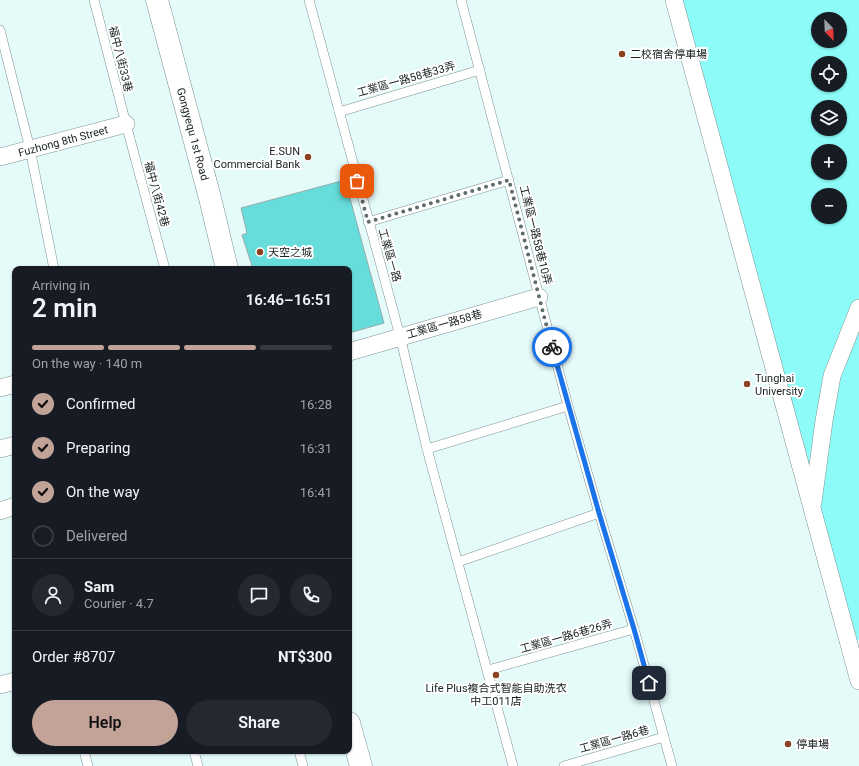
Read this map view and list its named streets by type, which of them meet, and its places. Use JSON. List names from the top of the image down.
{
  "streets": {
    "street": ["Gongyequ 1st Road", "Fuzhong 8th Street", "工業區一路58巷"],
    "lane": [
      "福中八街33巷",
      "工業區一路58巷33弄",
      "福中八街42巷",
      "工業區一路58巷10弄",
      "工業區一路",
      "工業區一路6巷26弄",
      "工業區一路6巷"
    ]
  },
  "crossings": [
    ["福中八街33巷", "Fuzhong 8th Street"],
    ["福中八街33巷", "福中八街42巷"],
    ["工業區一路58巷33弄", "工業區一路58巷10弄"],
    ["工業區一路58巷33弄", "工業區一路"],
    ["Fuzhong 8th Street", "福中八街42巷"],
    ["工業區一路58巷10弄", "工業區一路58巷"],
    ["工業區一路58巷10弄", "工業區一路6巷26弄"],
    ["工業區一路", "工業區一路58巷"]
  ],
  "places": [
    "二校宿舍停車場",
    "E.SUN Commercial Bank",
    "天空之城",
    "Tunghai University",
    "Life Plus複合式智能自助洗衣 中工011店",
    "停車場"
  ],
  "north": "bottom right",
  "page": {
    "map_buttons": ["+", "−"],
    "heading": ["2 min", "Arriving in", "16:46–16:51"],
    "panel": [
      "Sam",
      "Courier · 4.7",
      "Order #8707",
      "NT$300"
    ],
    "bar": "On the way · 140 m",
    "list": [
      ["Confirmed", "16:28"],
      ["Preparing", "16:31"],
      ["On the way", "16:41"],
      "Delivered"
    ],
    "buttons": ["Help", "Share"]
  }
}
